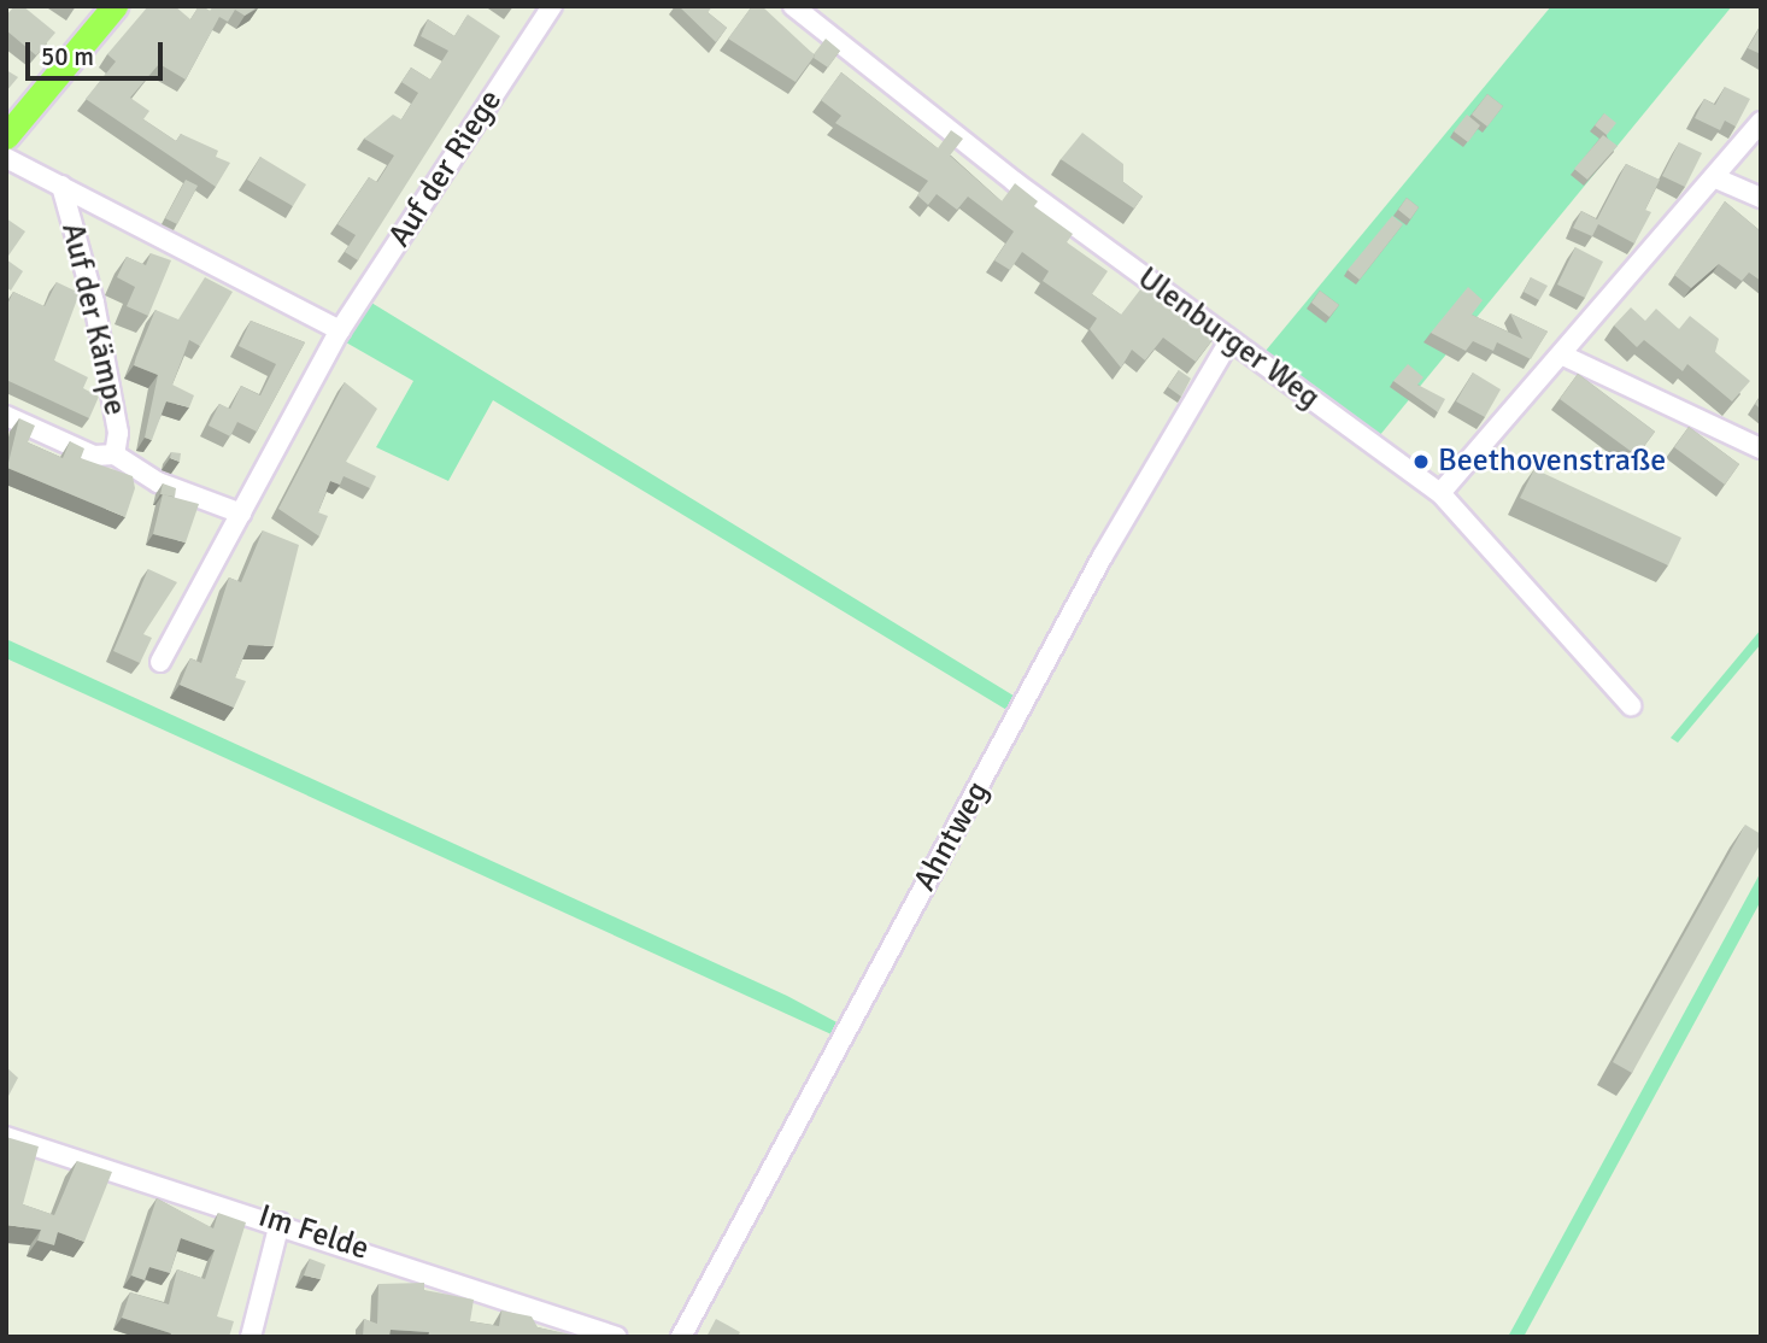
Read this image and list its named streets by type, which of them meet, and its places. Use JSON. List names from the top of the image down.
{
  "streets": {
    "street": [
      "Auf der Riege",
      "Auf der Kämpe",
      "Ulenburger Weg",
      "Ahntweg",
      "Im Felde"
    ]
  },
  "crossings": [
    ["Auf der Riege", "Auf der Kämpe"],
    ["Ulenburger Weg", "Ahntweg"]
  ],
  "places": ["Beethovenstraße"],
  "scale_bar": "50 m"
}
